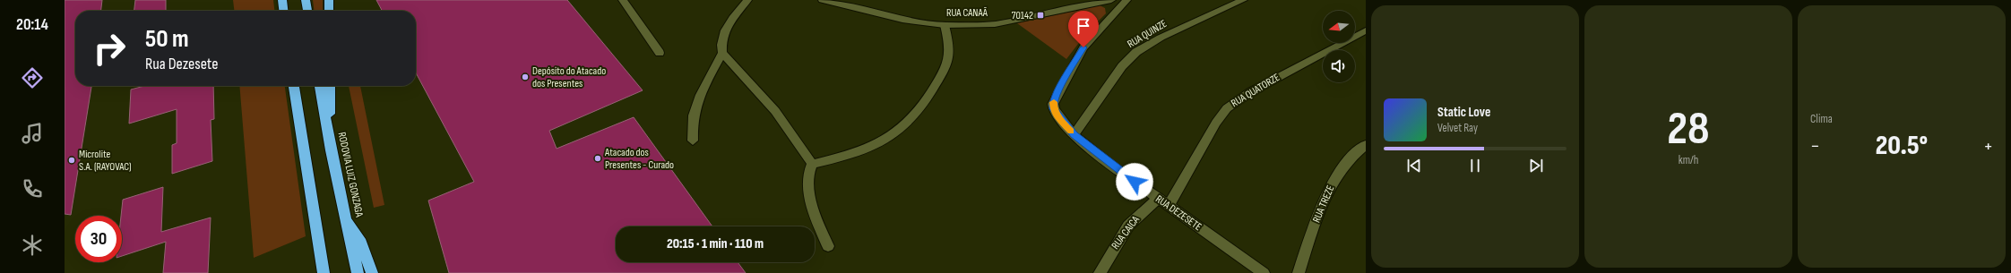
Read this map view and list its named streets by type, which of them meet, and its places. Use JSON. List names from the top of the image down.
{
  "streets": {
    "highway": ["RODOVIA LUIZ GONZAGA"],
    "street": [
      "RUA CANAÃ",
      "RUA QUINZE",
      "RUA QUATORZE",
      "RUA TREZE",
      "RUA DEZESETE",
      "RUA CAICA"
    ]
  },
  "crossings": [
    ["RUA QUINZE", "RUA DEZESETE"],
    ["RUA QUATORZE", "RUA DEZESETE"],
    ["RUA DEZESETE", "RUA CAICA"]
  ],
  "places": {
    "transit": ["70142"],
    "other": ["Depósito do Atacado dos Presentes", "Atacado dos Presentes - Curado", "Microlite S.A. (RAYOVAC)"]
  },
  "north": "left",
  "page": {
    "tabs": "20:14",
    "tile": [
      ["28", "km/h"],
      "Clima"
    ],
    "turn": ["50 m", "Rua Dezesete"],
    "song": ["Static Love", "Velvet Ray"],
    "heat": ["−", "20.5°", "+"],
    "limit": "30",
    "trip": "20:15 · 1 min · 110 m"
  }
}
